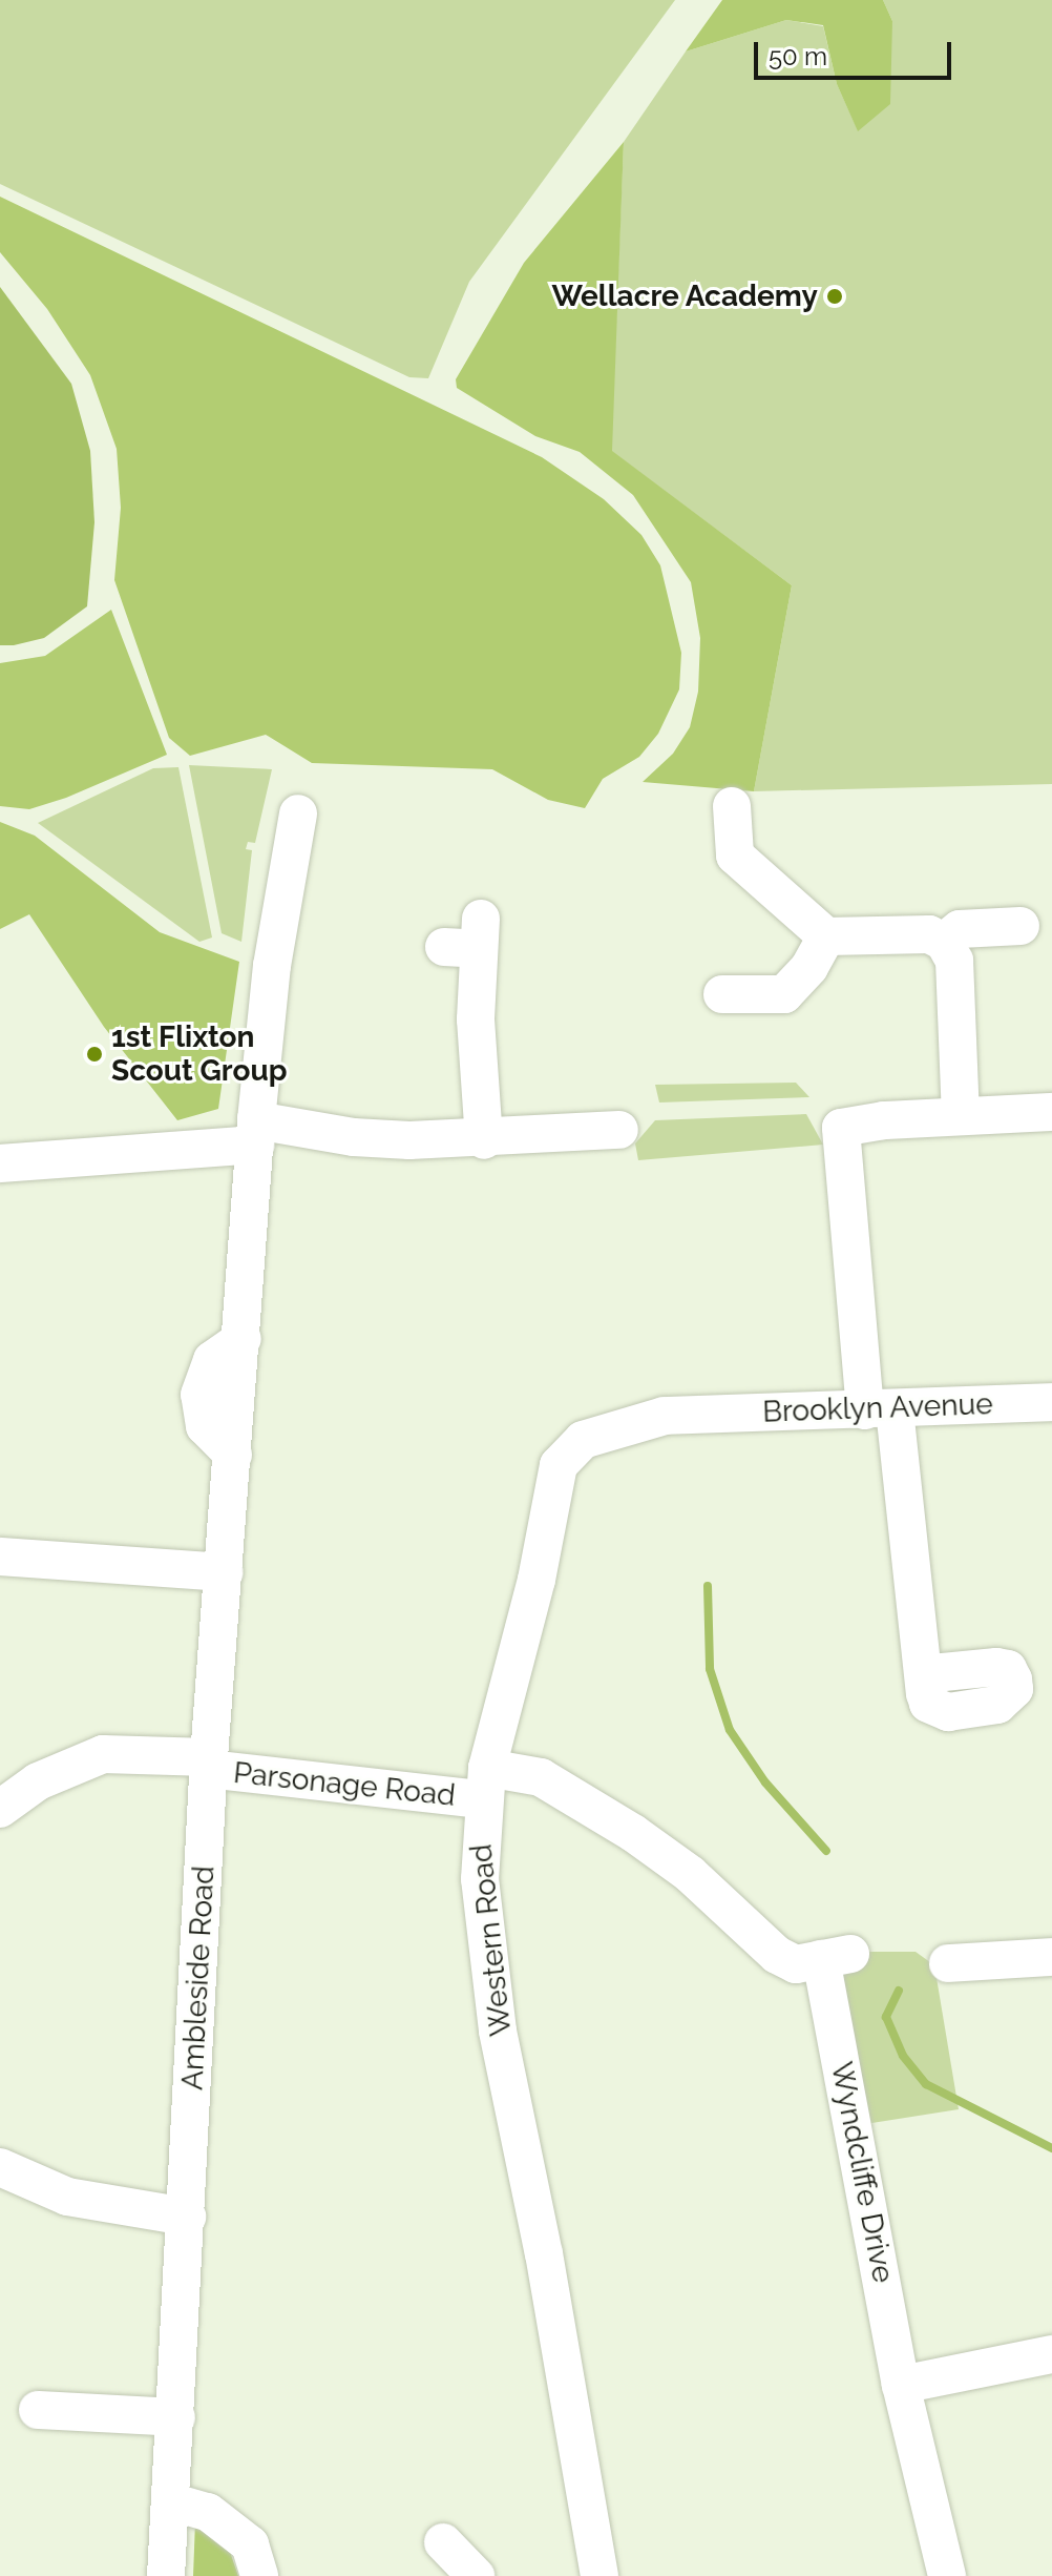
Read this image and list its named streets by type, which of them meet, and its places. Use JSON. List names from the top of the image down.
{
  "streets": {
    "street": [
      "Brooklyn Avenue",
      "Parsonage Road",
      "Western Road",
      "Ambleside Road",
      "Wyndcliffe Drive"
    ]
  },
  "crossings": [
    ["Brooklyn Avenue", "Western Road"],
    ["Parsonage Road", "Western Road"],
    ["Parsonage Road", "Ambleside Road"],
    ["Parsonage Road", "Wyndcliffe Drive"]
  ],
  "places": ["Wellacre Academy", "1st Flixton Scout Group"],
  "scale_bar": "50 m"
}
